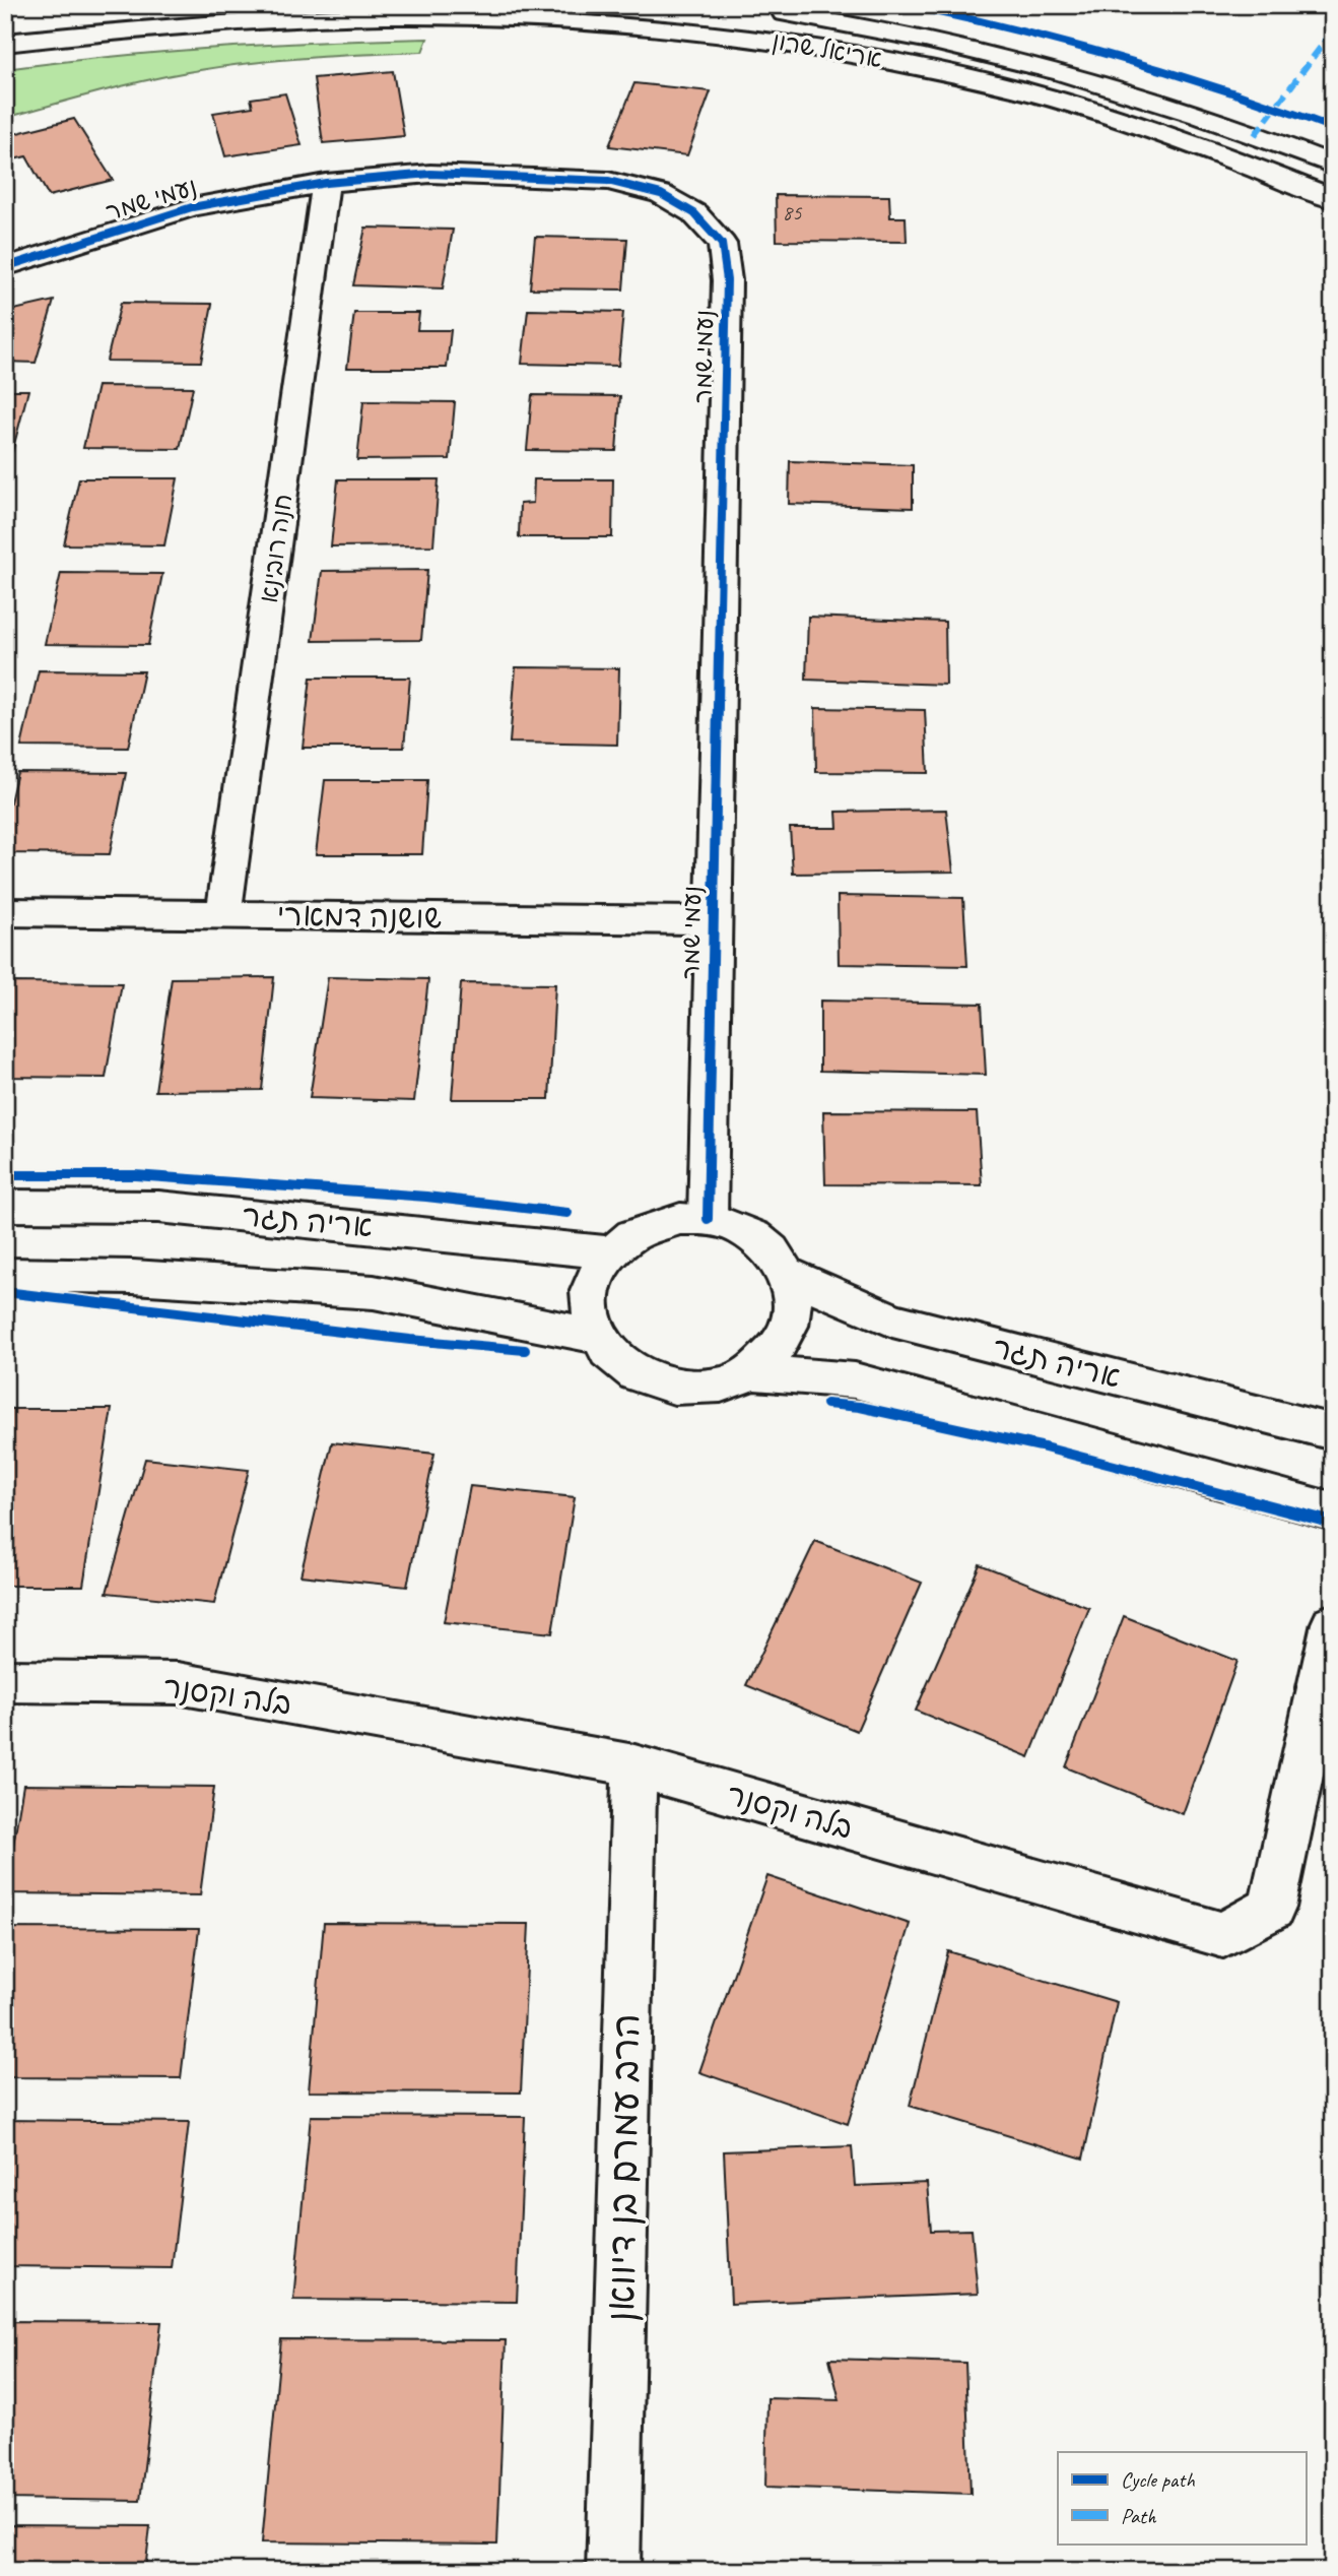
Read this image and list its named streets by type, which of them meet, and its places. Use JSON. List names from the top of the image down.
{
  "streets": {
    "street": [
      "אריאל שרון",
      "נעמי שמר",
      "חנה רובינא",
      "שושנה דמארי",
      "אריה תגר",
      "בלה וקסנר",
      "הרב עמרם בן דיוואן"
    ]
  },
  "crossings": [
    ["נעמי שמר", "חנה רובינא"],
    ["נעמי שמר", "שושנה דמארי"],
    ["נעמי שמר", "אריה תגר"],
    ["חנה רובינא", "שושנה דמארי"],
    ["בלה וקסנר", "הרב עמרם בן דיוואן"]
  ],
  "house_numbers": ["85"],
  "legend": ["Cycle path", "Path"]
}
